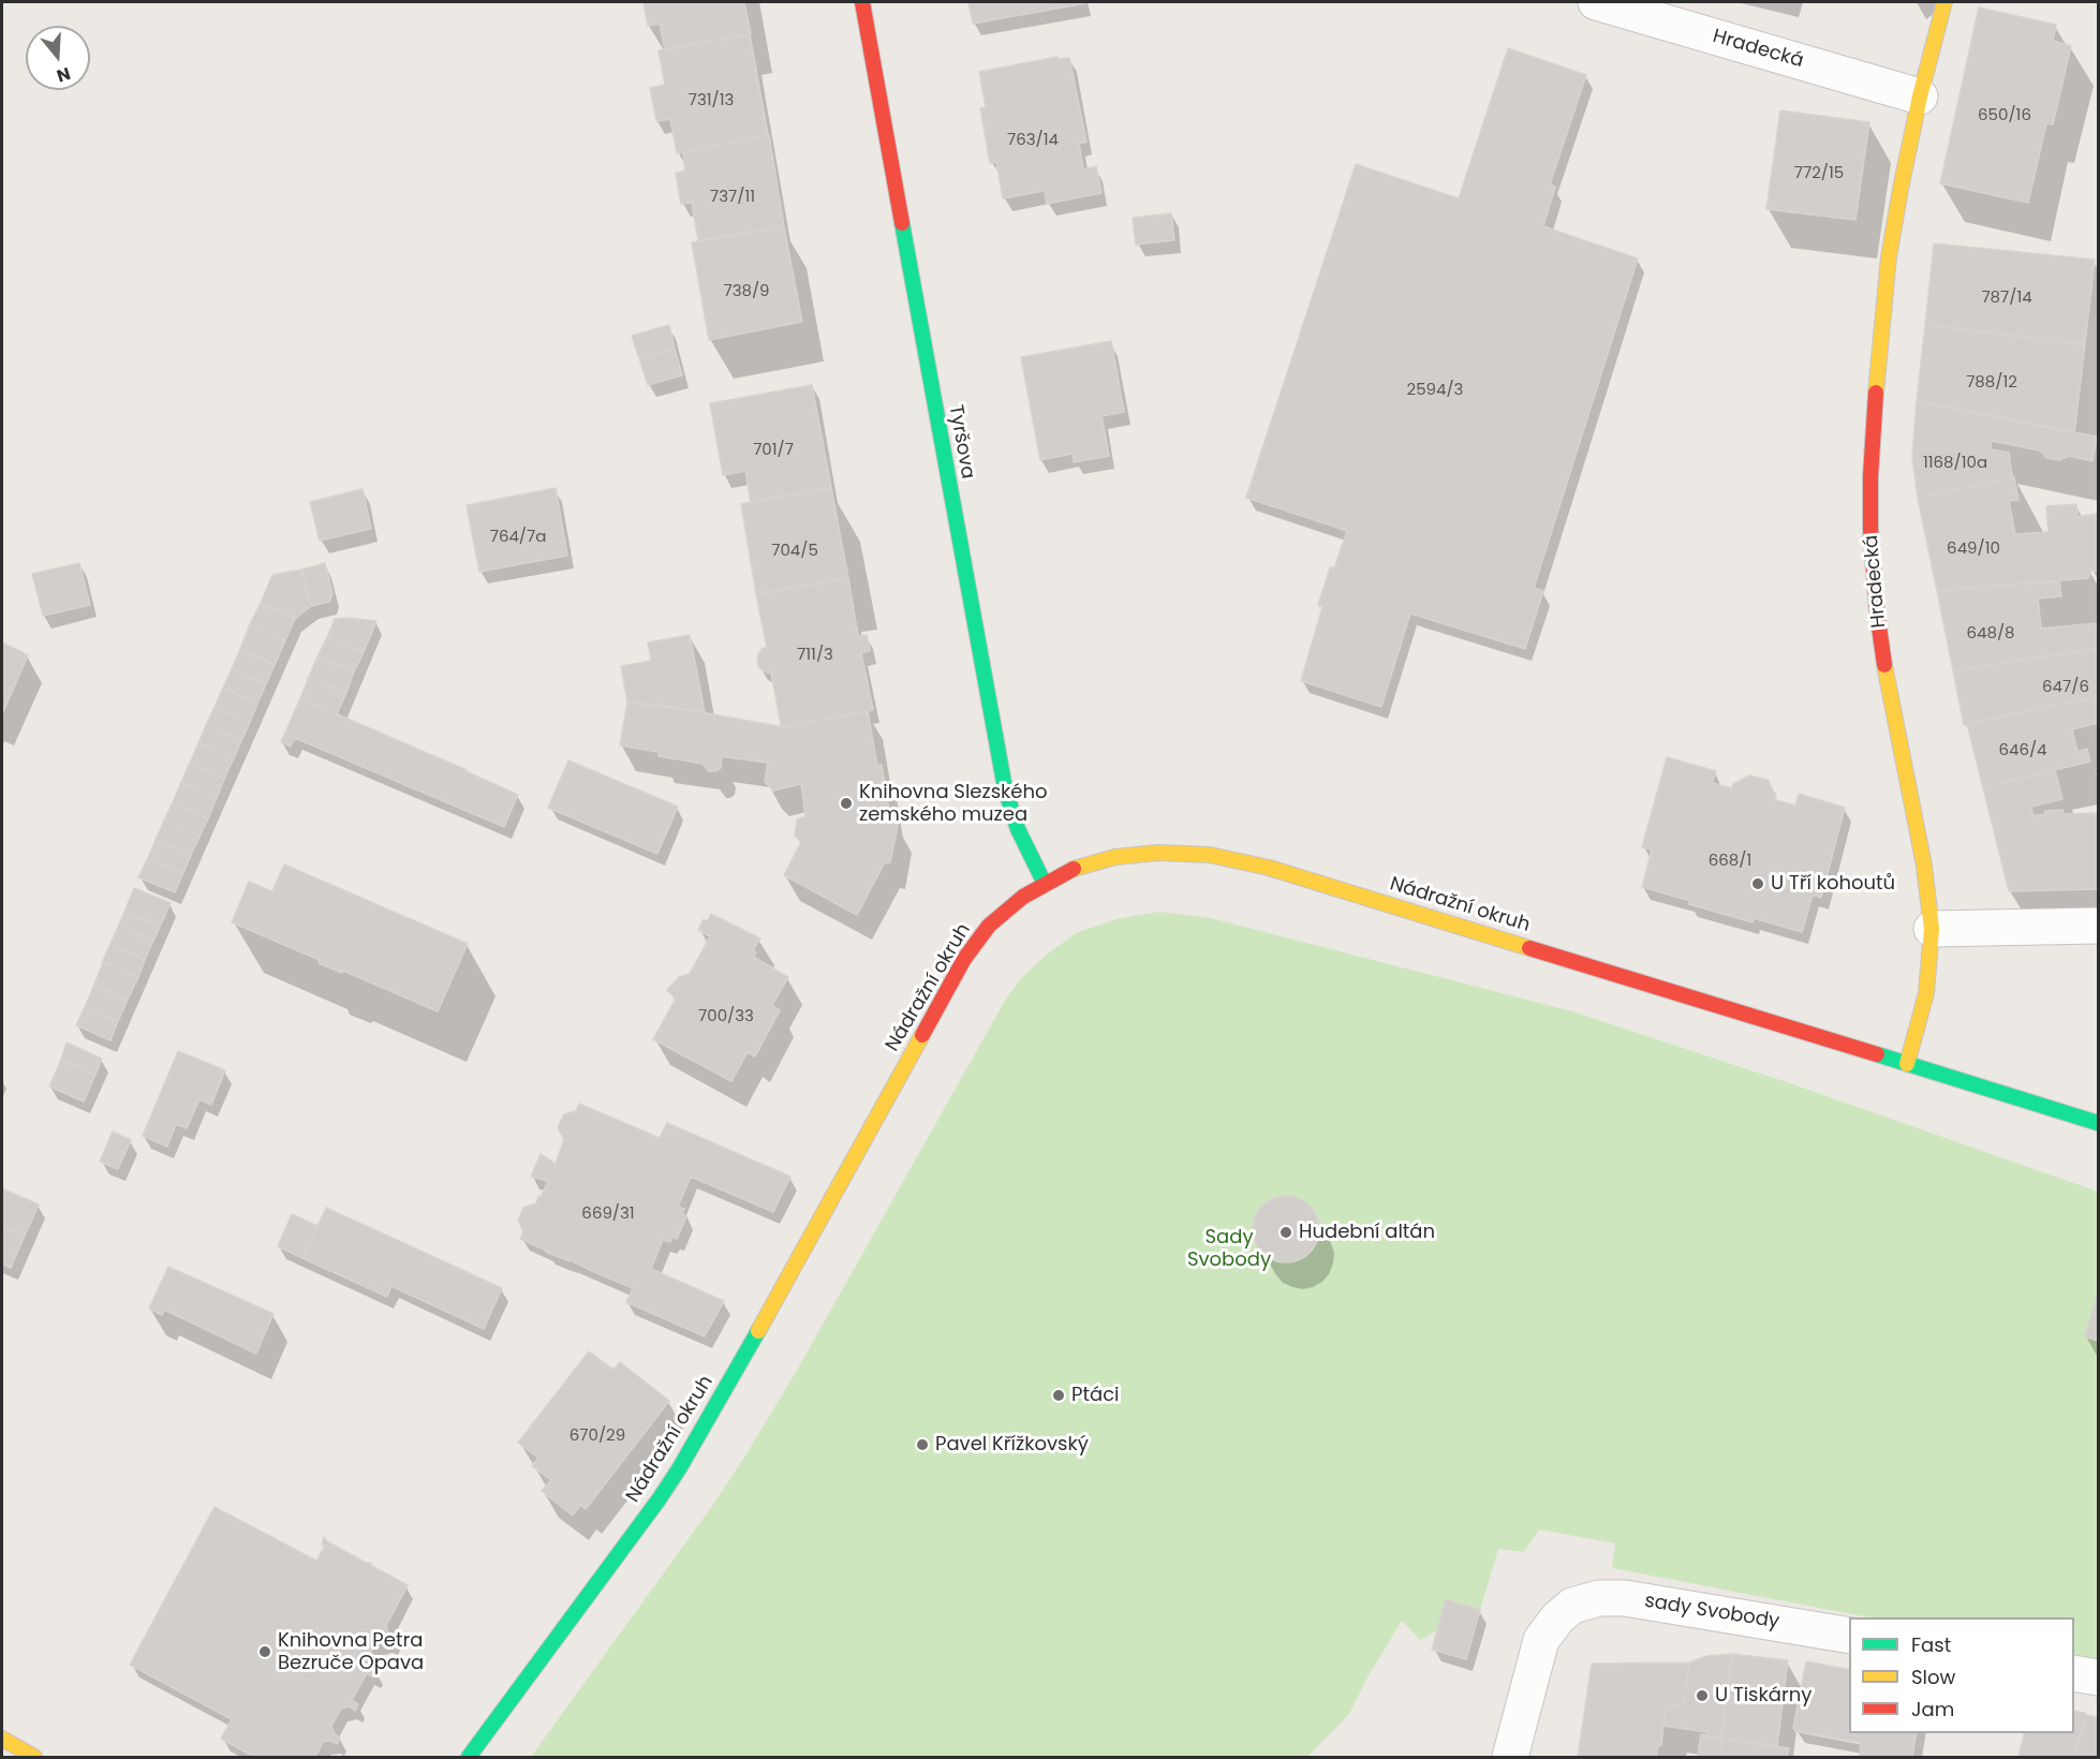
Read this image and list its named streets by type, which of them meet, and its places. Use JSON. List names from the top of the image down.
{
  "streets": {
    "main road": ["Hradecká", "Tyršova", "Nádražní okruh"],
    "street": ["sady Svobody"]
  },
  "crossings": [
    ["Hradecká", "Nádražní okruh"],
    ["Tyršova", "Nádražní okruh"]
  ],
  "parks": ["Sady Svobody"],
  "places": [
    "Knihovna Slezského zemského muzea",
    "U Tří kohoutů",
    "Hudební altán",
    "Ptáci",
    "Pavel Křížkovský",
    "Knihovna Petra Bezruče Opava",
    "U Tiskárny"
  ],
  "house_numbers": [
    "731/13",
    "650/16",
    "763/14",
    "772/15",
    "737/11",
    "738/9",
    "787/14",
    "788/12",
    "2594/3",
    "701/7",
    "1168/10a",
    "764/7a",
    "649/10",
    "704/5",
    "648/8",
    "711/3",
    "647/6",
    "646/4",
    "668/1",
    "700/33",
    "669/31",
    "670/29"
  ],
  "legend": ["Fast", "Slow", "Jam"],
  "north": "bottom"
}
